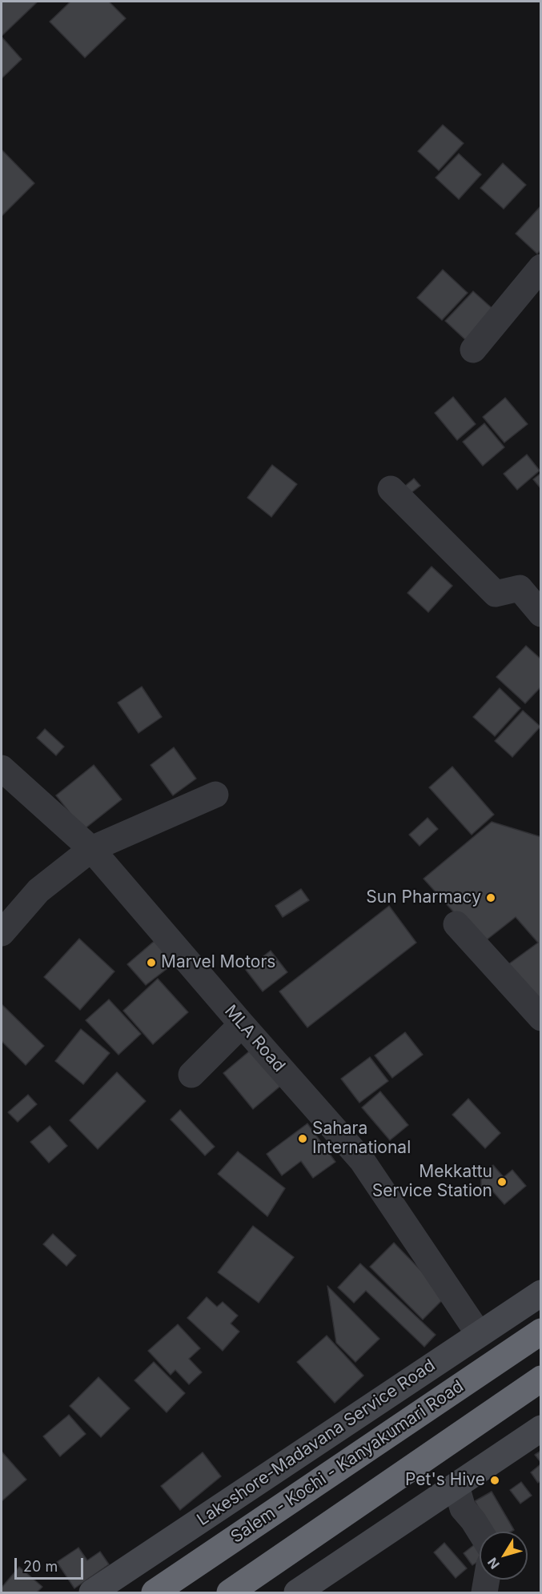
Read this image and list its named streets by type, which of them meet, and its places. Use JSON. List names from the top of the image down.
{
  "streets": {
    "highway": ["Salem - Kochi - Kanyakumari Road"],
    "street": ["MLA Road", "Lakeshore-Madavana Service Road"]
  },
  "crossings": [
    ["MLA Road", "Lakeshore-Madavana Service Road"]
  ],
  "places": [
    "Sun Pharmacy",
    "Marvel Motors",
    "Sahara International",
    "Mekkattu Service Station",
    "Pet's Hive"
  ],
  "scale_bar": "20 m",
  "north": "bottom left"
}
